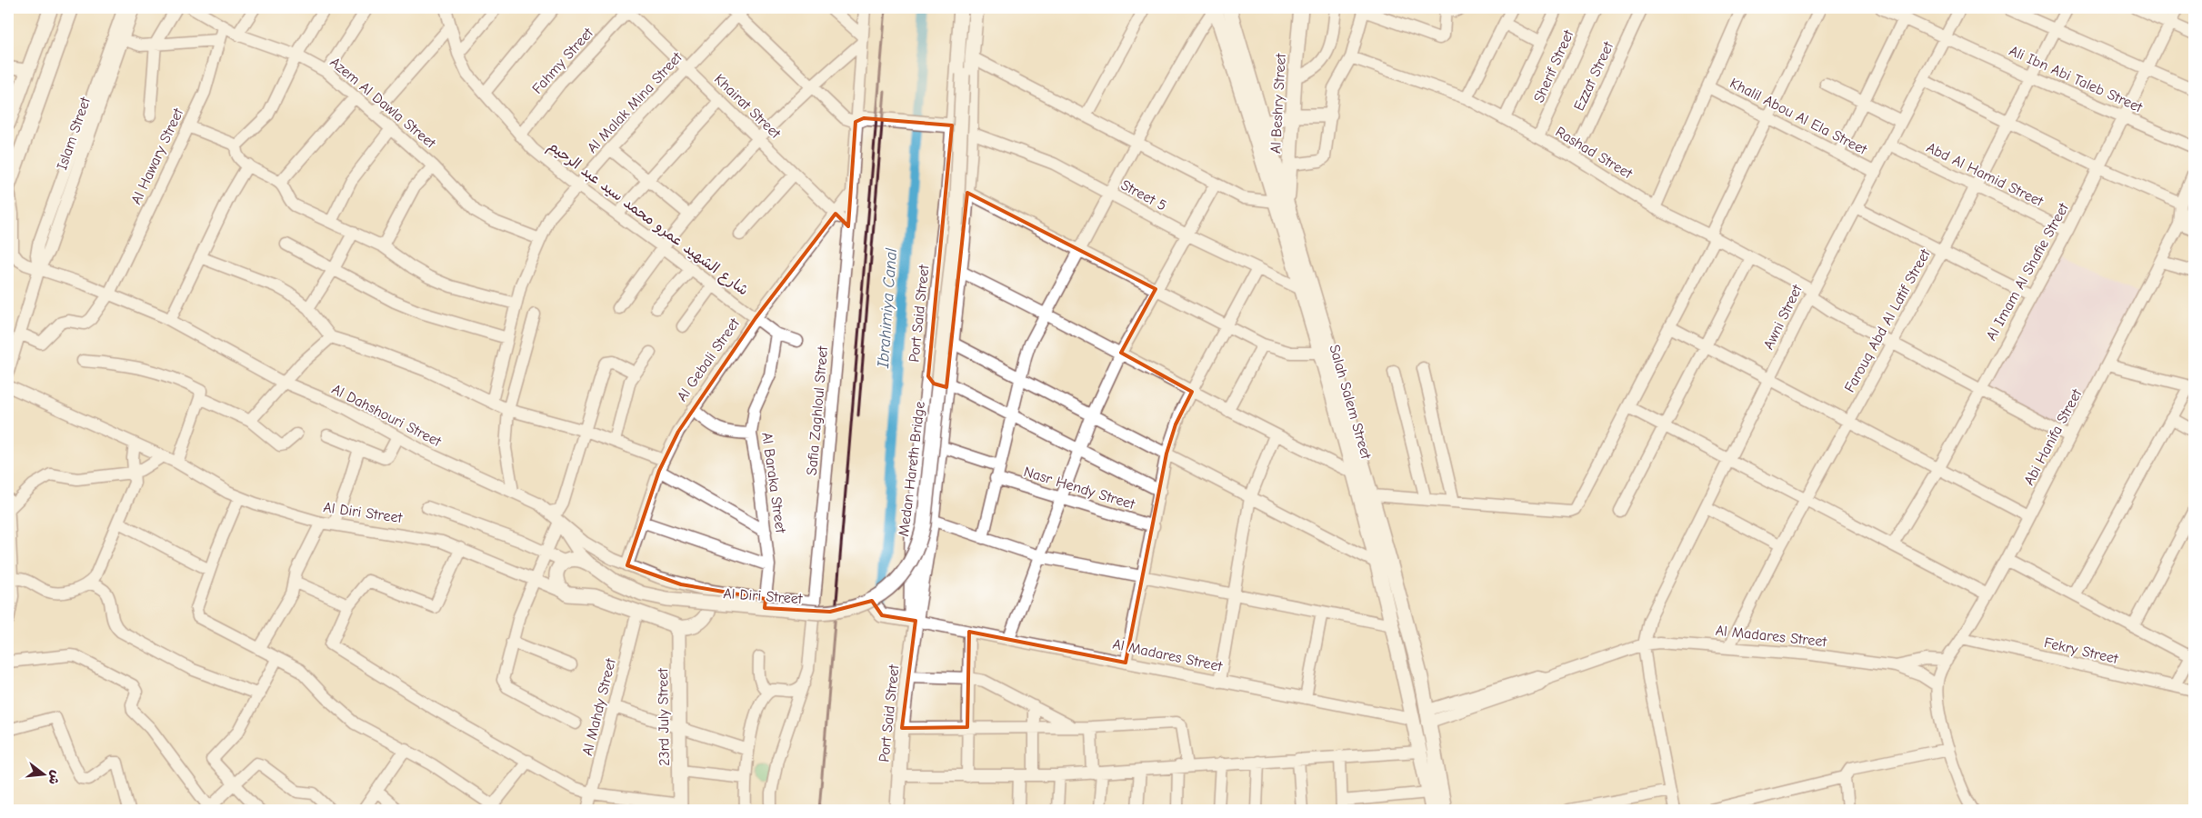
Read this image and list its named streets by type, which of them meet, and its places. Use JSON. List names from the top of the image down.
{
  "streets": {
    "main road": [
      "Al Beshry Street",
      "Port Said Street",
      "Salah Salem Street",
      "Medan Hareth Bridge",
      "Al Diri Street",
      "23rd July Street"
    ],
    "street": [
      "Fahmy Street",
      "Sherif Street",
      "Ezzat Street",
      "Ali Ibn Abi Taleb Street",
      "Azem Al Dawla Street",
      "Al Malak Mina Street",
      "Khairat Street",
      "Khalil Abou Al Ela Street",
      "Islam Street",
      "Rashad Street",
      "Al Hawary Street",
      "Abd Al Hamid Street",
      "Street 5",
      "شارع الشهيد عمرو محمد سيد عبد الرحيم",
      "Al Imam Al Shafie Street",
      "Awni Street",
      "Farouq Abd Al Latif Street",
      "Al Gebali Street",
      "Safia Zaghloul Street",
      "Al Dahshouri Street",
      "Abi Hanifa Street",
      "Al Baraka Street",
      "Nasr Hendy Street",
      "Al Madares Street",
      "Fekry Street",
      "Al Mahdy Street"
    ]
  },
  "crossings": [
    ["Fahmy Street", "Khairat Street"],
    ["Fahmy Street", "شارع الشهيد عمرو محمد سيد عبد الرحيم"],
    ["Sherif Street", "Rashad Street"],
    ["Ezzat Street", "Rashad Street"],
    ["Ali Ibn Abi Taleb Street", "Al Imam Al Shafie Street"],
    ["Ali Ibn Abi Taleb Street", "Awni Street"],
    ["Ali Ibn Abi Taleb Street", "Farouq Abd Al Latif Street"],
    ["Azem Al Dawla Street", "Al Malak Mina Street"],
    ["Azem Al Dawla Street", "Al Hawary Street"],
    ["Al Malak Mina Street", "Khairat Street"],
    ["Al Malak Mina Street", "شارع الشهيد عمرو محمد سيد عبد الرحيم"],
    ["Al Beshry Street", "Salah Salem Street"],
    ["Khairat Street", "Al Gebali Street"],
    ["Khairat Street", "Safia Zaghloul Street"],
    ["Khalil Abou Al Ela Street", "Awni Street"],
    ["Islam Street", "Al Hawary Street"],
    ["Islam Street", "Al Dahshouri Street"],
    ["Rashad Street", "Al Imam Al Shafie Street"],
    ["Rashad Street", "Awni Street"],
    ["Rashad Street", "Farouq Abd Al Latif Street"],
    ["Rashad Street", "Abi Hanifa Street"],
    ["Al Hawary Street", "Al Dahshouri Street"],
    ["Abd Al Hamid Street", "Al Imam Al Shafie Street"],
    ["Abd Al Hamid Street", "Awni Street"],
    ["Abd Al Hamid Street", "Farouq Abd Al Latif Street"],
    ["Street 5", "Port Said Street"],
    ["Street 5", "Salah Salem Street"],
    ["شارع الشهيد عمرو محمد سيد عبد الرحيم", "Al Gebali Street"],
    ["شارع الشهيد عمرو محمد سيد عبد الرحيم", "Al Baraka Street"],
    ["Port Said Street", "Medan Hareth Bridge"],
    ["Port Said Street", "Al Madares Street"],
    ["Awni Street", "Al Madares Street"],
    ["Farouq Abd Al Latif Street", "Al Madares Street"],
    ["Al Gebali Street", "Safia Zaghloul Street"],
    ["Al Gebali Street", "Al Dahshouri Street"],
    ["Salah Salem Street", "Al Madares Street"],
    ["Safia Zaghloul Street", "Al Dahshouri Street"],
    ["Safia Zaghloul Street", "Al Diri Street"],
    ["Al Dahshouri Street", "Medan Hareth Bridge"],
    ["Al Dahshouri Street", "Al Baraka Street"],
    ["Abi Hanifa Street", "Al Madares Street"],
    ["Abi Hanifa Street", "Fekry Street"],
    ["Al Baraka Street", "Al Diri Street"],
    ["Al Diri Street", "Al Mahdy Street"],
    ["Al Diri Street", "23rd July Street"]
  ],
  "water": ["Ibrahimiya Canal"],
  "north": "right"
}
